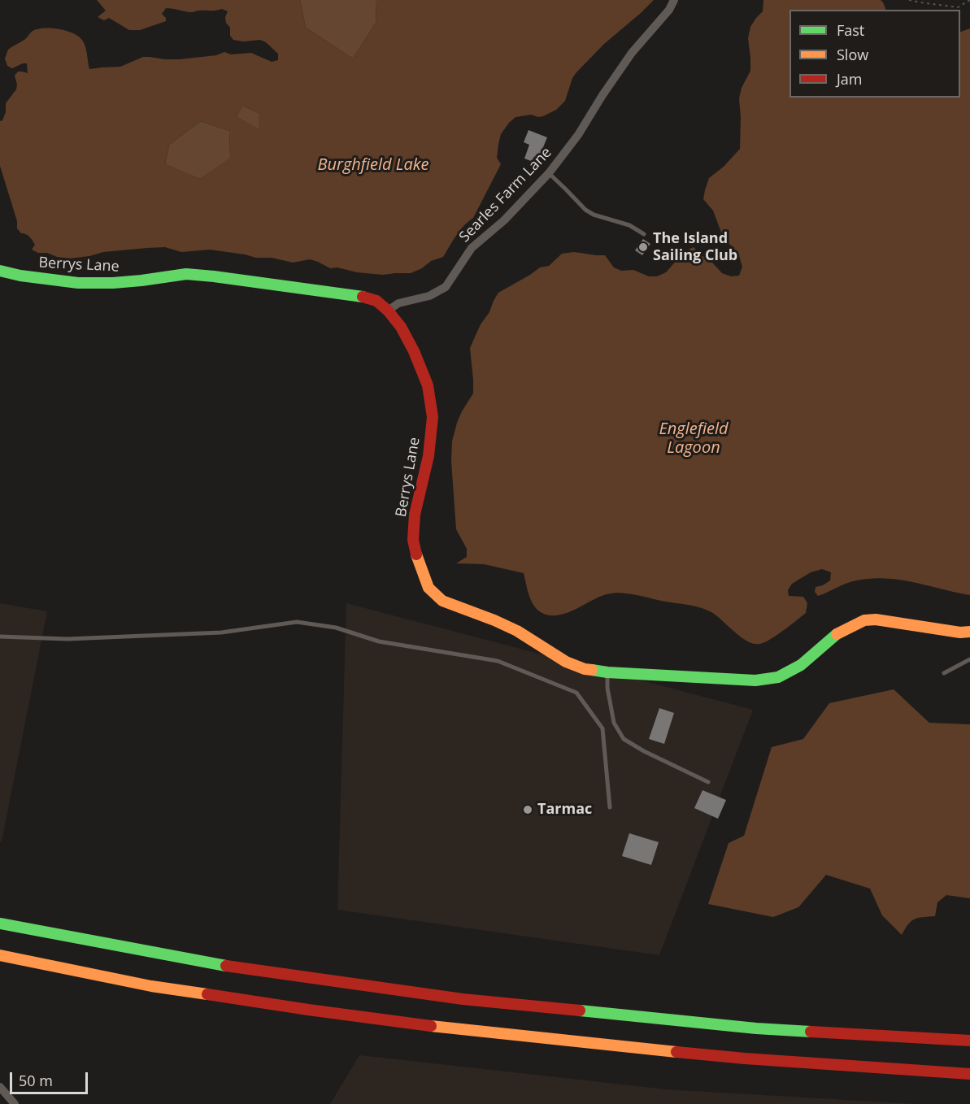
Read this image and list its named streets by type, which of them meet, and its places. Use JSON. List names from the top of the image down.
{
  "streets": {
    "main road": ["Berrys Lane"],
    "street": ["Searles Farm Lane"]
  },
  "crossings": [
    ["Searles Farm Lane", "Berrys Lane"]
  ],
  "water": ["Burghfield Lake", "Englefield Lagoon"],
  "places": ["The Island Sailing Club", "Tarmac"],
  "legend": ["Fast", "Slow", "Jam"],
  "scale_bar": "50 m"
}
